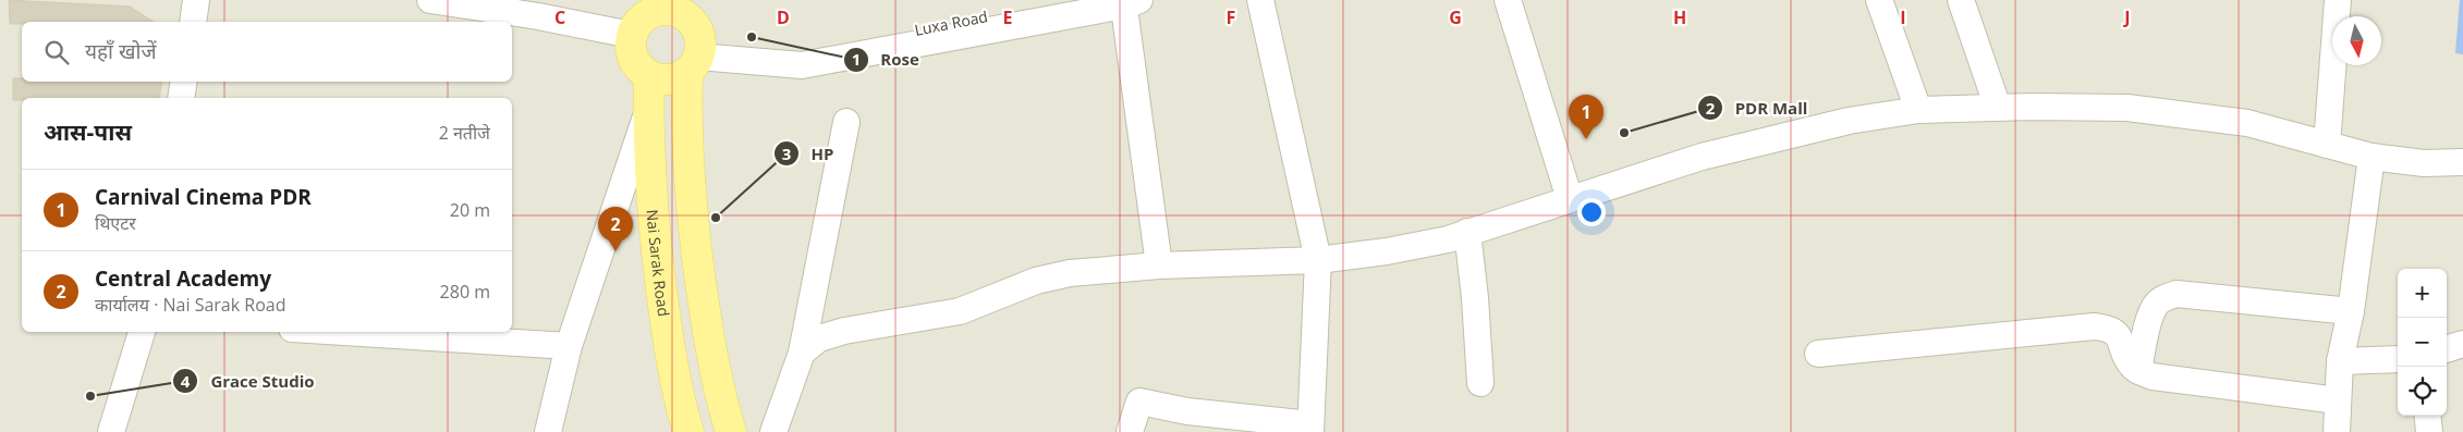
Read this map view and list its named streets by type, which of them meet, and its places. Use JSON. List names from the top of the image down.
{
  "streets": {
    "main road": ["Nai Sarak Road"],
    "street": ["Luxa Road"]
  },
  "places": [
    "Rose",
    "PDR Mall",
    "HP",
    "Grace Studio"
  ],
  "north": "bottom",
  "page": {
    "search": "यहाँ खोजें",
    "pins": ["1", "2"],
    "heading": ["आस-पास", "2 नतीजे"],
    "list": [
      {
        "mark": "1",
        "name": "Carnival Cinema PDR",
        "note": "थिएटर",
        "value": "20 m"
      },
      {
        "mark": "2",
        "name": "Central Academy",
        "note": "कार्यालय · Nai Sarak Road",
        "value": "280 m"
      }
    ],
    "map_buttons": ["+", "−"]
  },
  "grid": {
    "columns": [
      "C",
      "D",
      "E",
      "F",
      "G",
      "H",
      "I",
      "J"
    ]
  }
}
